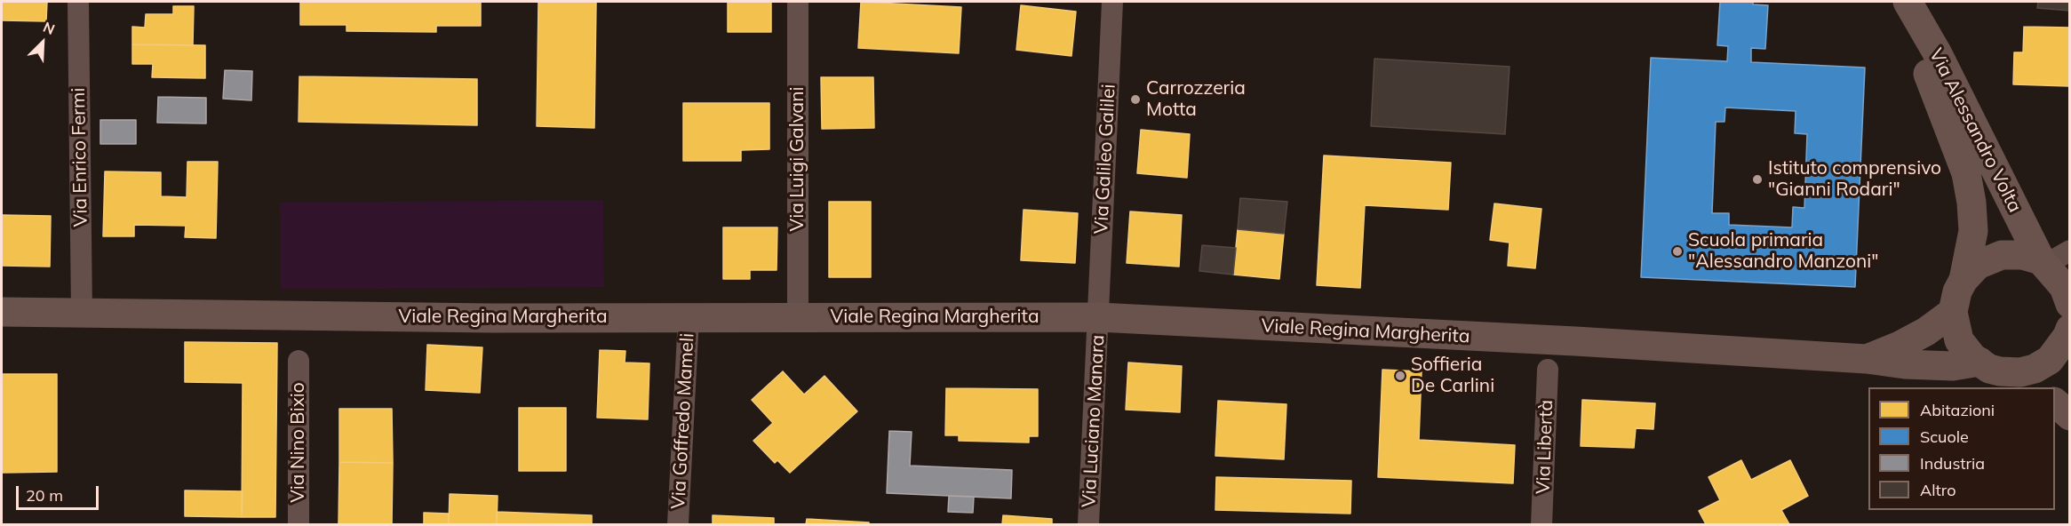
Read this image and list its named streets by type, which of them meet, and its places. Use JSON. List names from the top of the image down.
{
  "streets": {
    "street": [
      "Via Alessandro Volta",
      "Via Enrico Fermi",
      "Via Luigi Galvani",
      "Via Galileo Galilei",
      "Viale Regina Margherita",
      "Via Goffredo Mameli",
      "Via Luciano Manara",
      "Via Nino Bixio",
      "Via Libertà"
    ]
  },
  "crossings": [
    ["Via Alessandro Volta", "Viale Regina Margherita"],
    ["Via Enrico Fermi", "Viale Regina Margherita"],
    ["Via Luigi Galvani", "Viale Regina Margherita"],
    ["Via Galileo Galilei", "Viale Regina Margherita"],
    ["Via Galileo Galilei", "Via Luciano Manara"],
    ["Viale Regina Margherita", "Via Goffredo Mameli"],
    ["Viale Regina Margherita", "Via Luciano Manara"]
  ],
  "places": [
    "Carrozzeria Motta",
    "Istituto comprensivo \"Gianni Rodari\"",
    "Scuola primaria \"Alessandro Manzoni\"",
    "Soffieria De Carlini"
  ],
  "legend": [
    "Abitazioni",
    "Scuole",
    "Industria",
    "Altro"
  ],
  "scale_bar": "20 m",
  "north": "top right"
}
